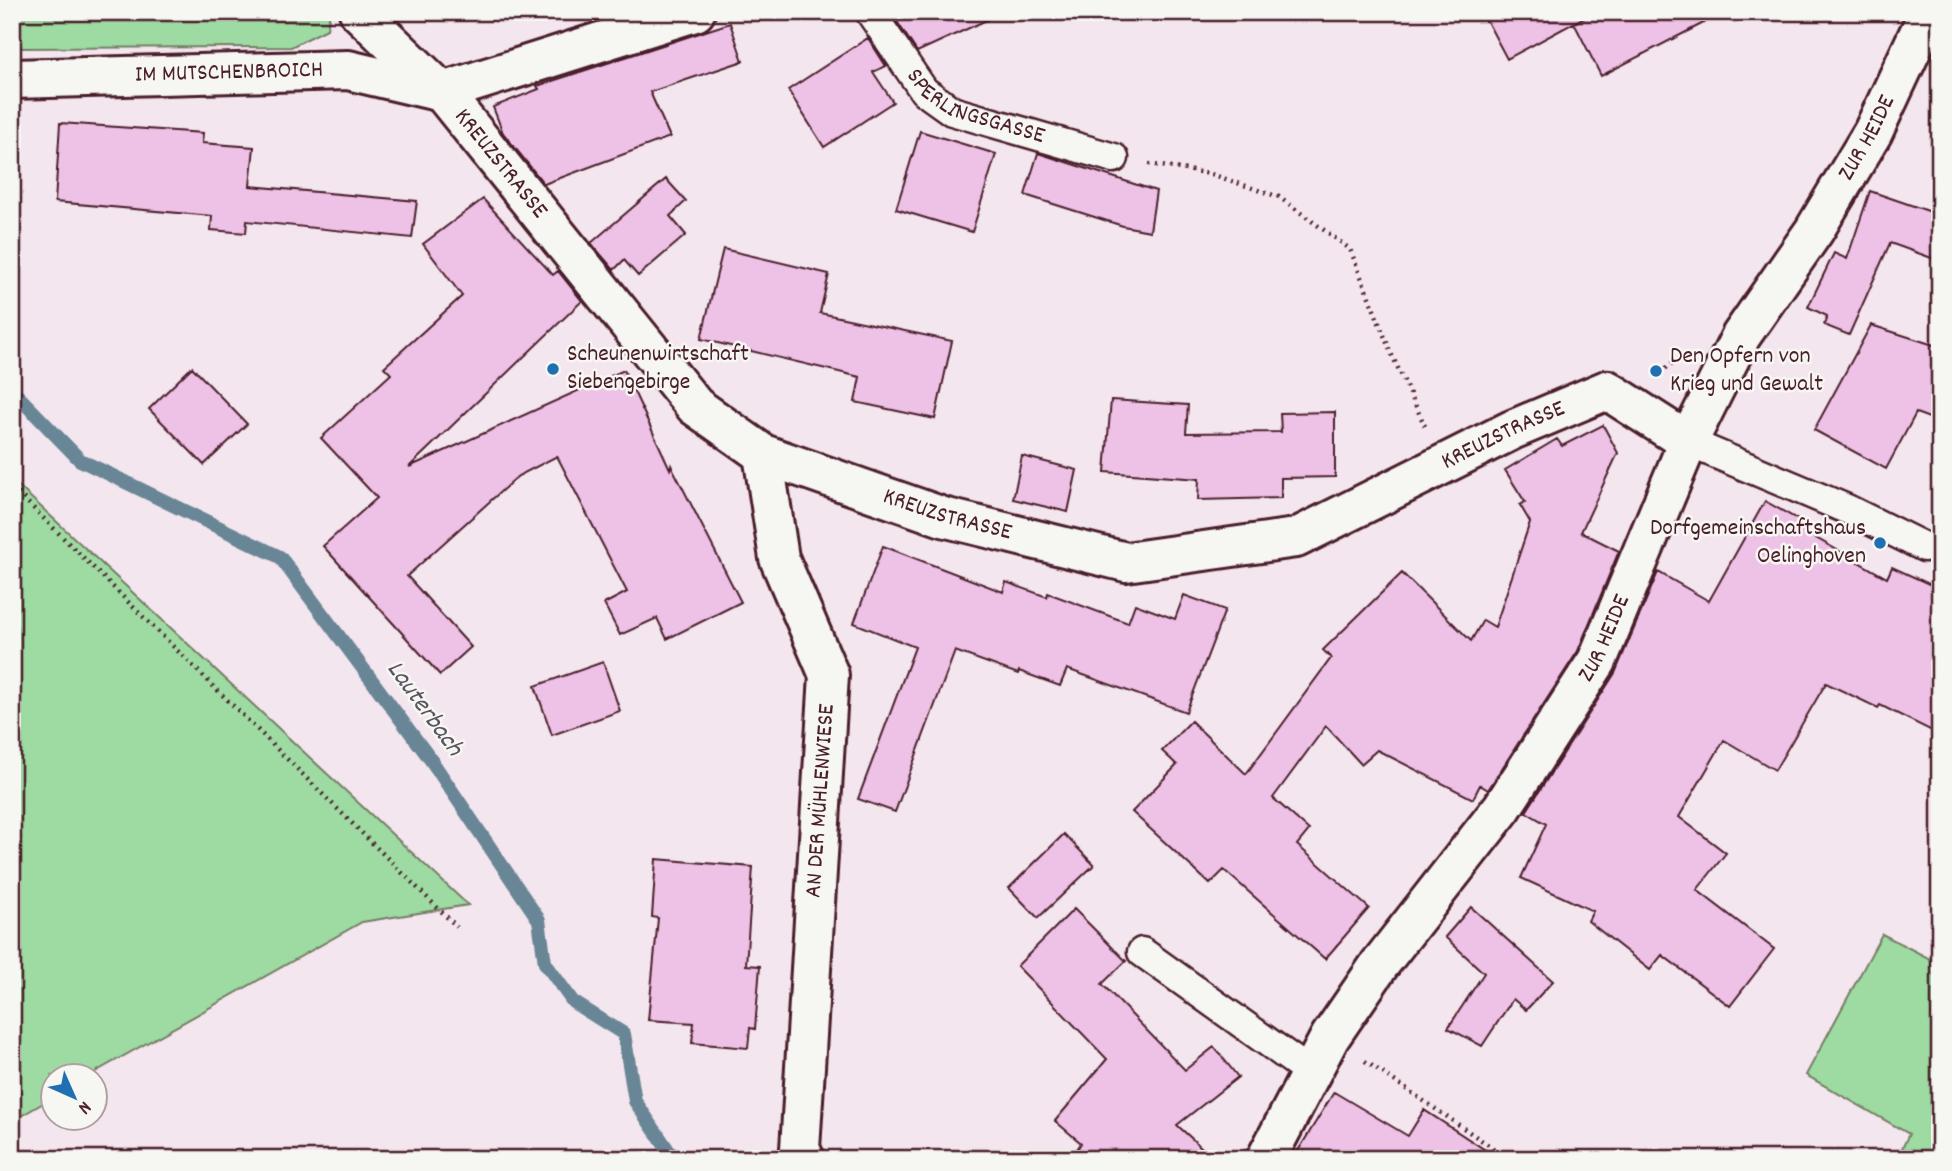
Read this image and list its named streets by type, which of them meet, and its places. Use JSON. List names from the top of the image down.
{
  "streets": {
    "street": [
      "IM MUTSCHENBROICH",
      "ZUR HEIDE",
      "KREUZSTRASSE",
      "AN DER MÜHLENWIESE"
    ],
    "lane": ["SPERLINGSGASSE"]
  },
  "crossings": [
    ["IM MUTSCHENBROICH", "KREUZSTRASSE"],
    ["KREUZSTRASSE", "AN DER MÜHLENWIESE"]
  ],
  "water": ["Lauterbach"],
  "places": ["Scheunenwirtschaft Siebengebirge", "Den Opfern von Krieg und Gewalt", "Dorfgemeinschaftshaus Oelinghoven"],
  "north": "bottom right"
}
